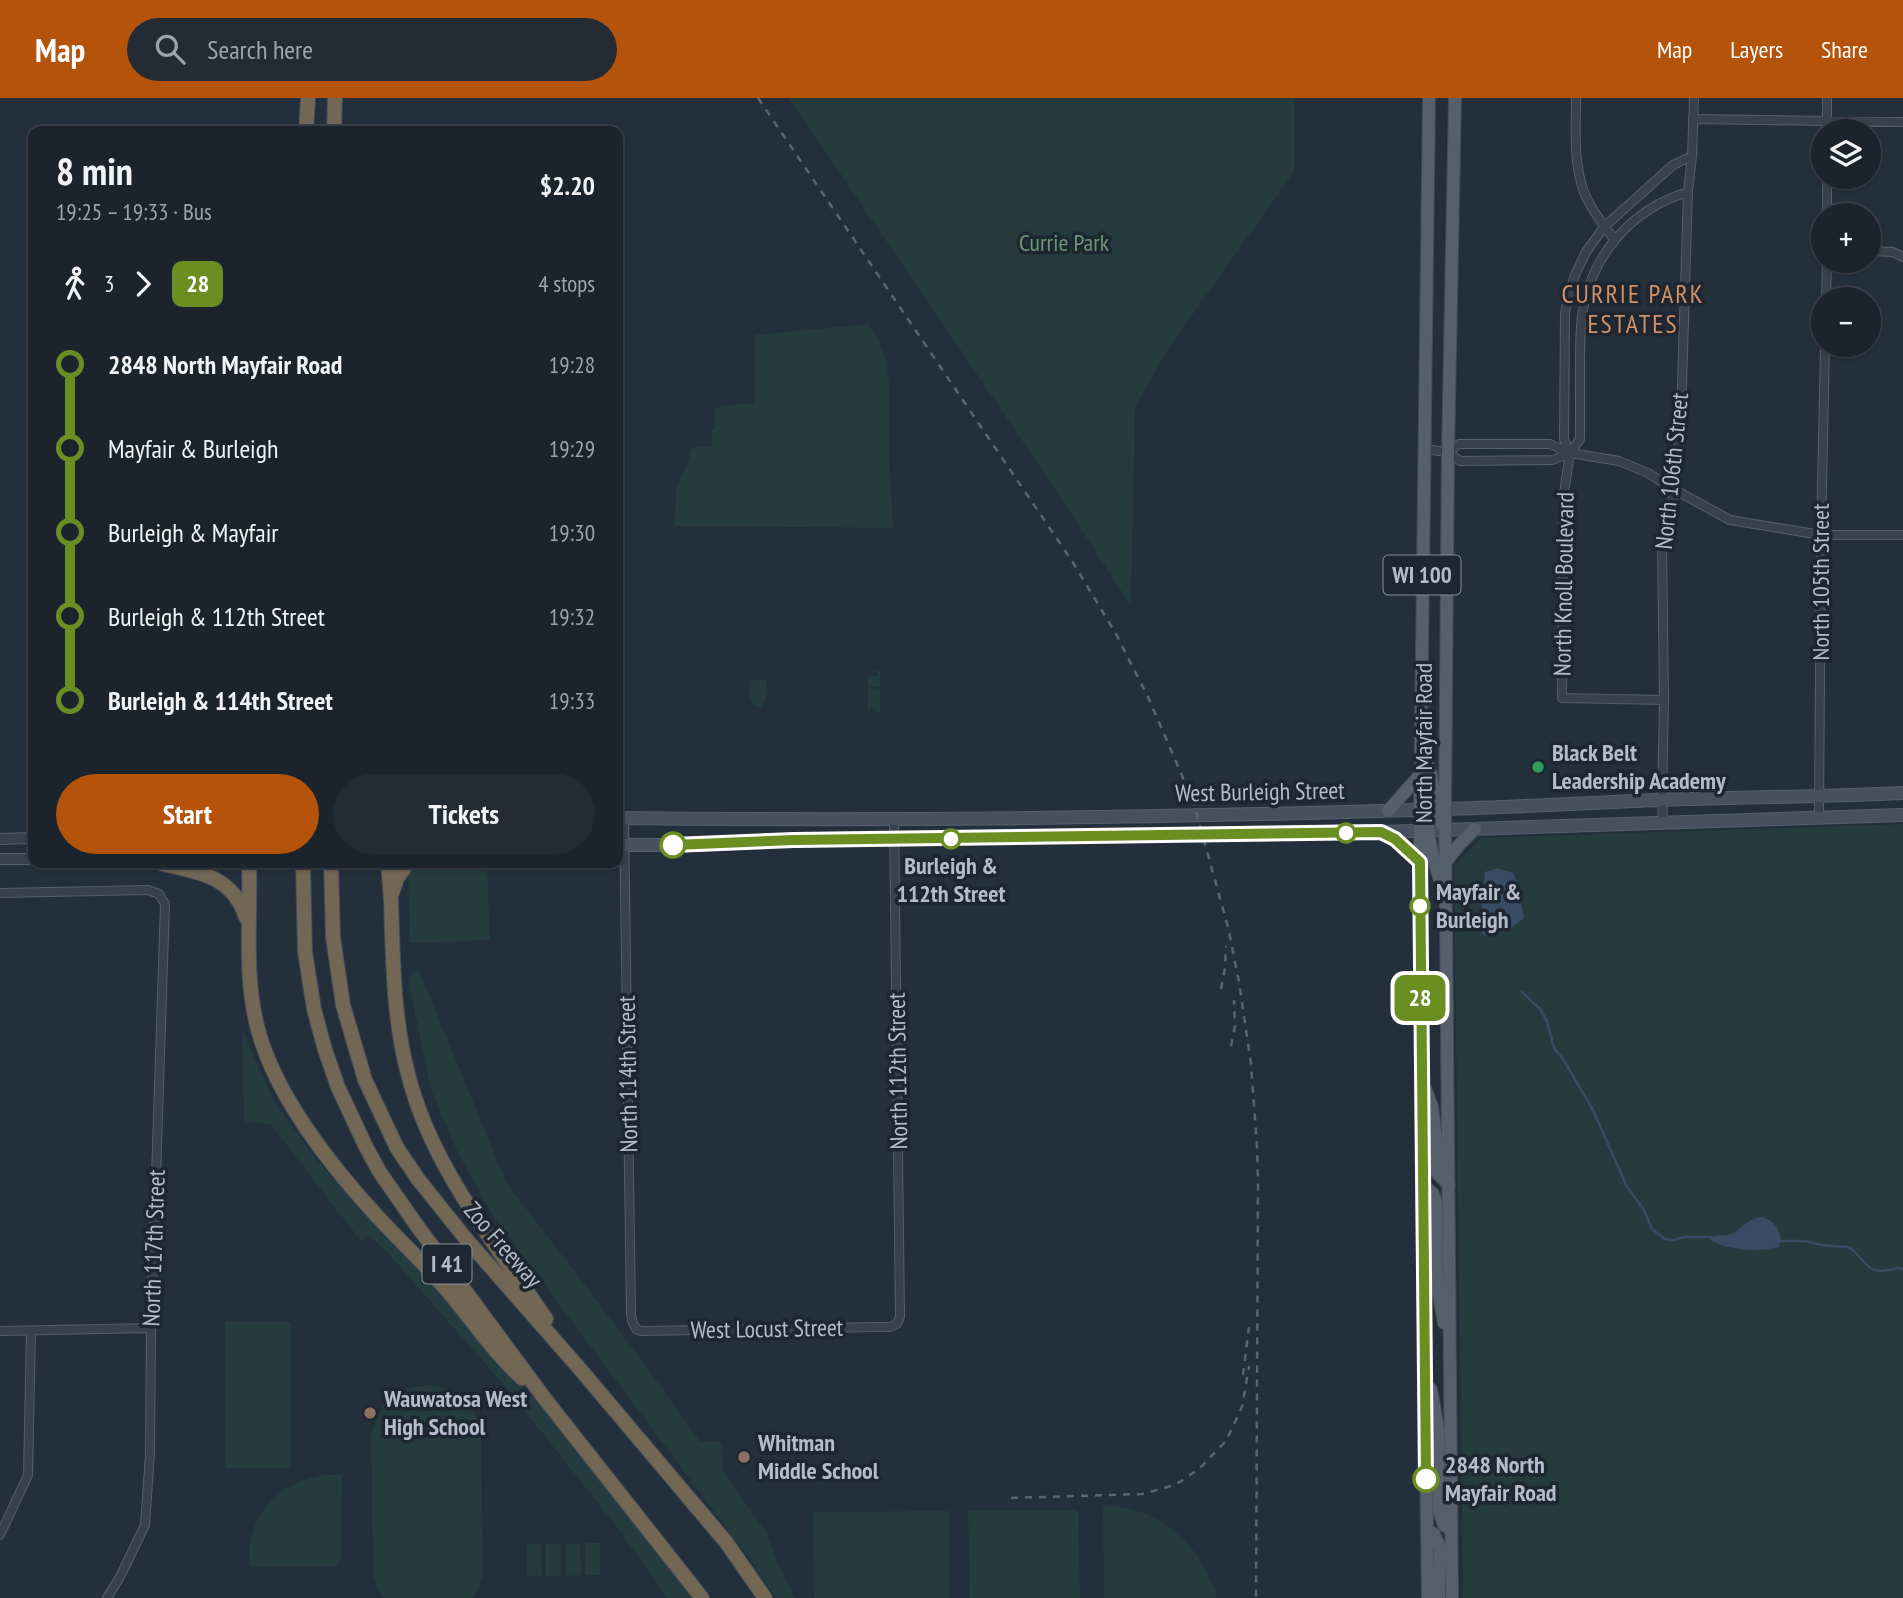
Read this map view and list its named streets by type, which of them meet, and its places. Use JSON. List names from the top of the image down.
{
  "streets": {
    "highway": ["Zoo Freeway", "I 41"],
    "main road": ["WI 100", "North Mayfair Road", "West Burleigh Street"],
    "street": [
      "North 106th Street",
      "North 105th Street",
      "North Knoll Boulevard",
      "North 112th Street",
      "North 114th Street",
      "North 117th Street",
      "West Locust Street"
    ]
  },
  "crossings": [
    ["North 106th Street", "North Knoll Boulevard"],
    ["North 106th Street", "West Burleigh Street"],
    ["North 105th Street", "West Burleigh Street"],
    ["North Mayfair Road", "West Burleigh Street"],
    ["West Burleigh Street", "North 112th Street"],
    ["North 112th Street", "West Locust Street"],
    ["North 114th Street", "West Locust Street"]
  ],
  "districts": ["CURRIE PARK ESTATES"],
  "parks": ["Currie Park"],
  "places": [
    "Black Belt Leadership Academy",
    "Burleigh & 112th Street",
    "Mayfair & Burleigh",
    "Wauwatosa West High School",
    "Whitman Middle School",
    "2848 North Mayfair Road"
  ],
  "lines": ["bus line 28"],
  "page": {
    "header": "Map",
    "search": "Search here",
    "nav": ["Map", "Layers", "Share"],
    "on_map": "28",
    "map_buttons": ["+", "−"],
    "heading": ["8 min", "19:25 – 19:33 · Bus", "$2.20"],
    "legs": ["3", "28", "4 stops"],
    "list": [
      {
        "name": "2848 North Mayfair Road",
        "value": "19:28"
      },
      {
        "name": "Mayfair & Burleigh",
        "value": "19:29"
      },
      {
        "name": "Burleigh & Mayfair",
        "value": "19:30"
      },
      {
        "name": "Burleigh & 112th Street",
        "value": "19:32"
      },
      {
        "name": "Burleigh & 114th Street",
        "value": "19:33"
      }
    ],
    "buttons": ["Start", "Tickets"]
  }
}
